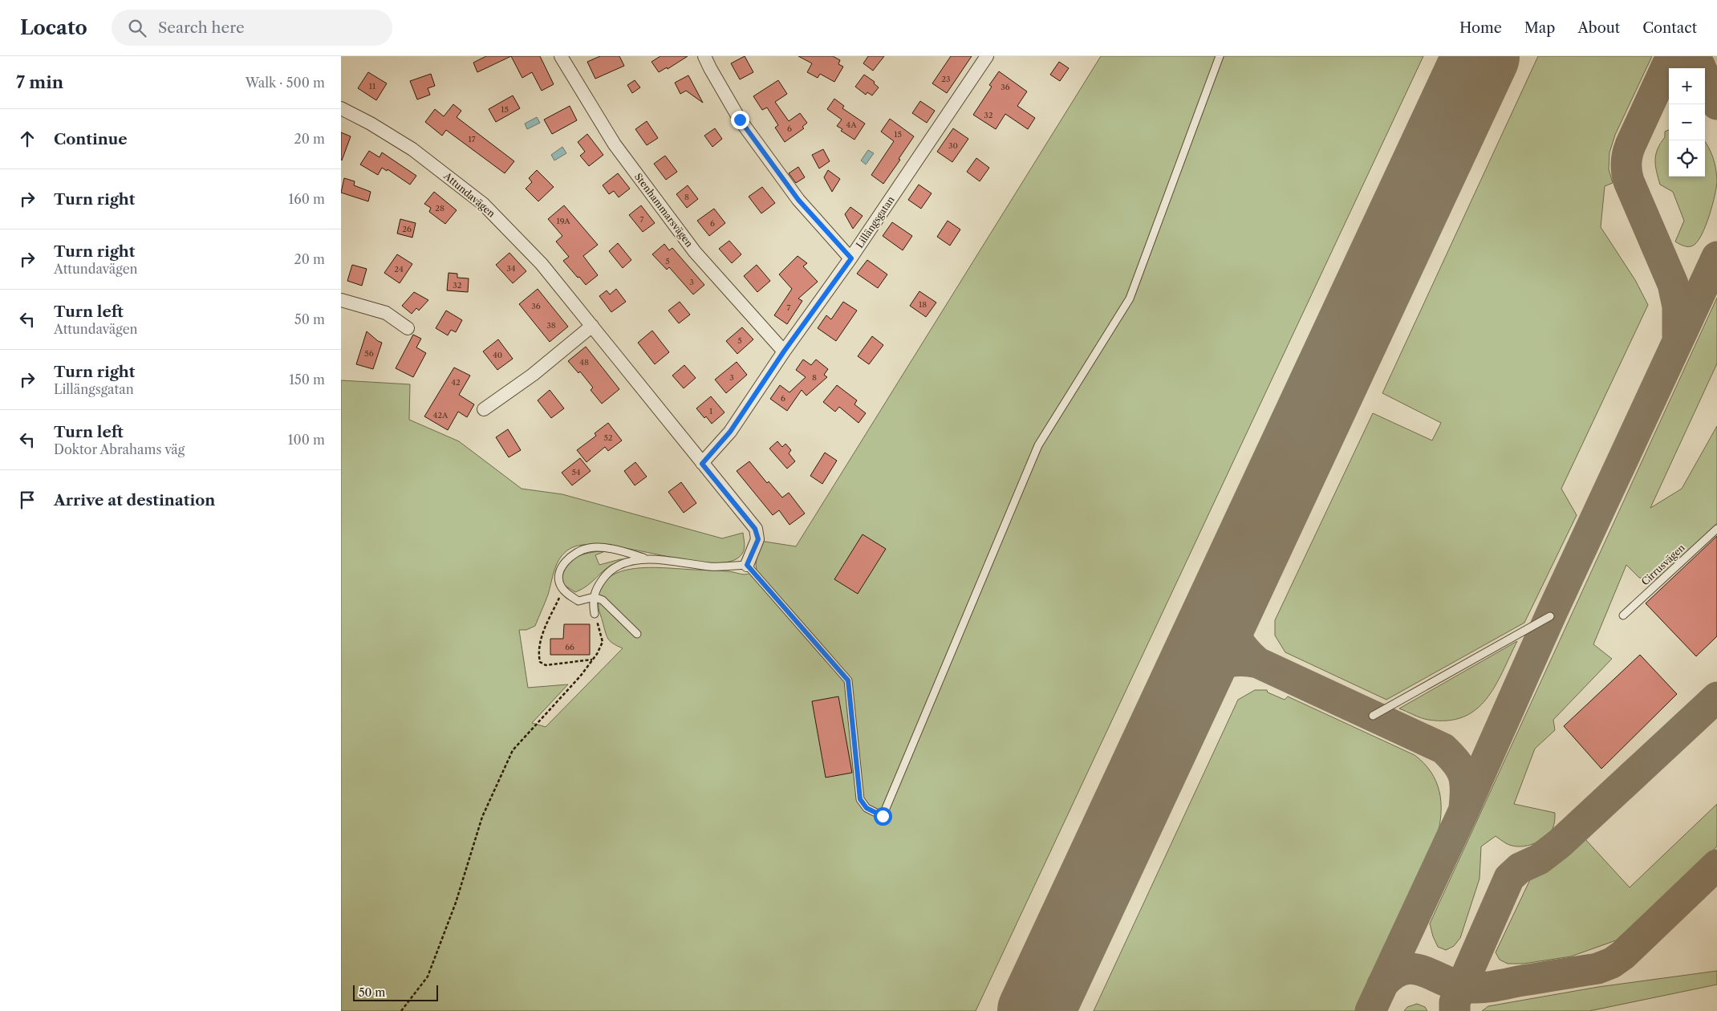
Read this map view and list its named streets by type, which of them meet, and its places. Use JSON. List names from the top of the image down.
{
  "streets": {
    "street": ["Attundavägen", "Stenhammarsvägen", "Lillängsgatan"],
    "lane": ["Cirrusvägen"]
  },
  "crossings": [
    ["Attundavägen", "Lillängsgatan"],
    ["Stenhammarsvägen", "Lillängsgatan"]
  ],
  "house_numbers": [
    "23",
    "11",
    "36",
    "15",
    "32",
    "4A",
    "6",
    "15",
    "17",
    "30",
    "8",
    "28",
    "7",
    "19A",
    "6",
    "26",
    "5",
    "34",
    "24",
    "3",
    "32",
    "18",
    "36",
    "7",
    "38",
    "5",
    "56",
    "40",
    "48",
    "3",
    "8",
    "42",
    "6",
    "1",
    "42A",
    "52",
    "54",
    "66"
  ],
  "scale_bar": "50 m",
  "page": {
    "header": "Locato",
    "search": "Search here",
    "nav": [
      "Home",
      "Map",
      "About",
      "Contact"
    ],
    "heading": ["7 min", "Walk · 500 m"],
    "map_buttons": ["+", "−"],
    "list": [
      ["Continue", "20 m"],
      ["Turn right", "160 m"],
      ["Turn right", "Attundavägen", "20 m"],
      ["Turn left", "Attundavägen", "50 m"],
      ["Turn right", "Lillängsgatan", "150 m"],
      ["Turn left", "Doktor Abrahams väg", "100 m"],
      "Arrive at destination"
    ],
    "scale": "50 m"
  }
}
